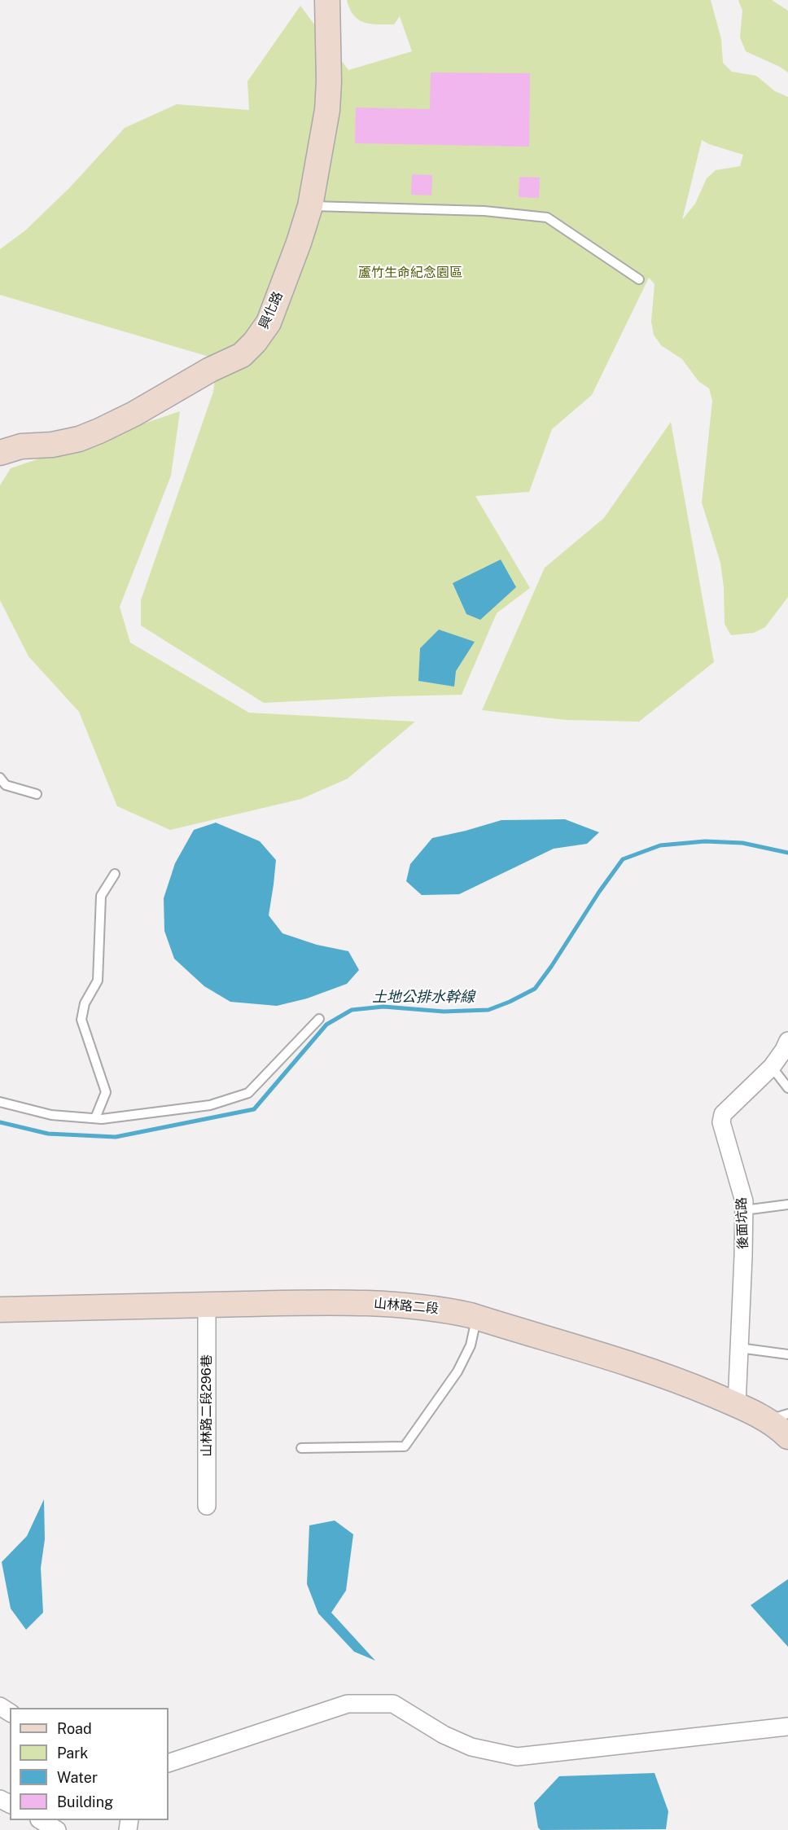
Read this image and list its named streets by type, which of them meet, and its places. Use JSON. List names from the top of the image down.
{
  "streets": {
    "main road": ["興化路", "山林路二段"],
    "street": ["後面坑路", "山林路二段296巷"]
  },
  "crossings": [
    ["後面坑路", "山林路二段"],
    ["山林路二段", "山林路二段296巷"]
  ],
  "water": ["土地公排水幹線"],
  "parks": ["蘆竹生命紀念園區"],
  "legend": [
    "Road",
    "Park",
    "Water",
    "Building"
  ]
}
